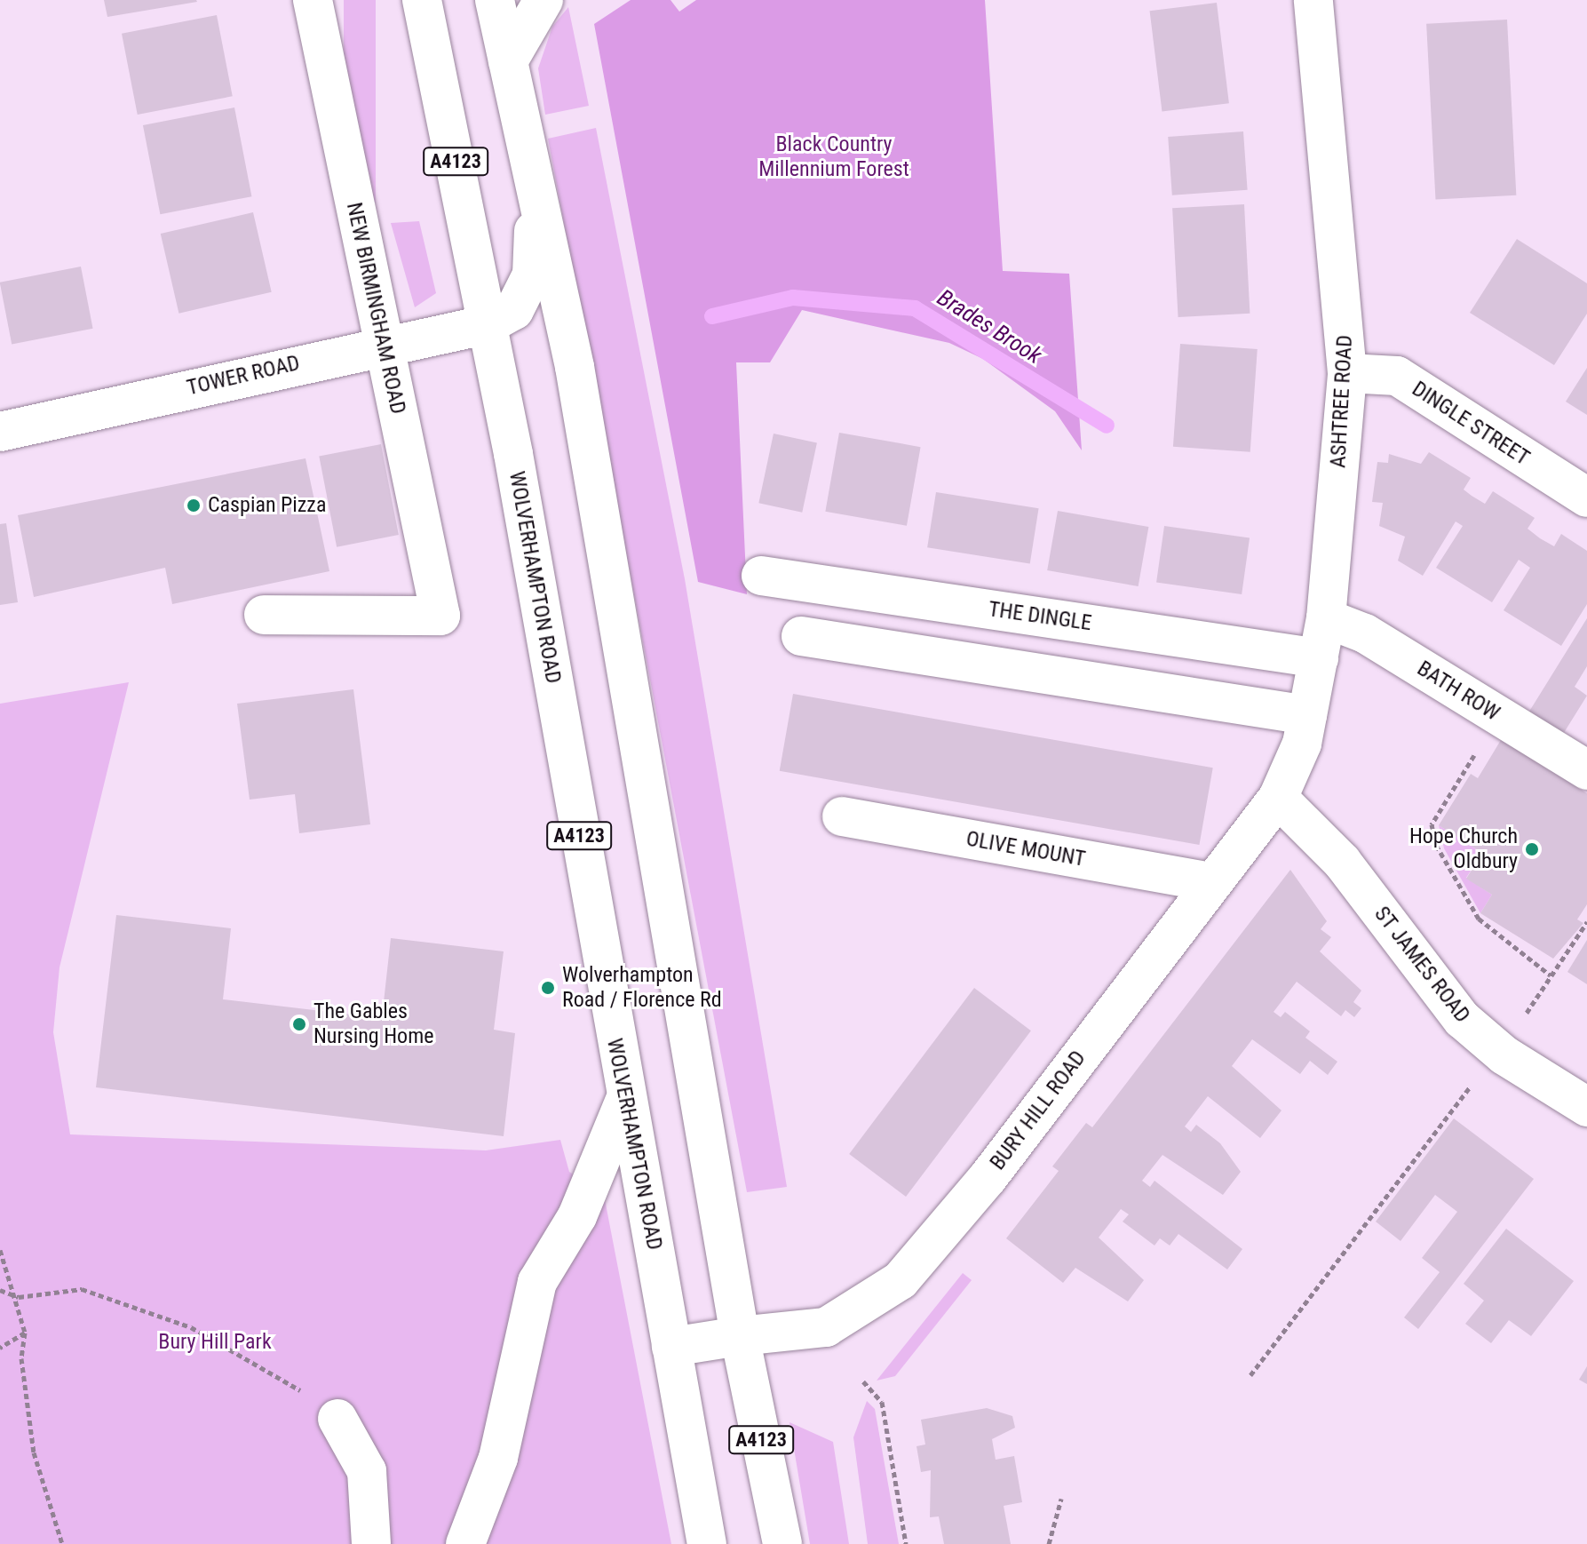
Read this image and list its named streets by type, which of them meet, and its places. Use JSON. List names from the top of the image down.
{
  "streets": {
    "main road": [
      "A4123",
      "NEW BIRMINGHAM ROAD",
      "TOWER ROAD",
      "ASHTREE ROAD",
      "DINGLE STREET",
      "WOLVERHAMPTON ROAD",
      "THE DINGLE",
      "BATH ROW",
      "OLIVE MOUNT",
      "ST JAMES ROAD",
      "BURY HILL ROAD"
    ]
  },
  "crossings": [
    ["A4123", "TOWER ROAD"],
    ["A4123", "WOLVERHAMPTON ROAD"],
    ["A4123", "BURY HILL ROAD"],
    ["NEW BIRMINGHAM ROAD", "TOWER ROAD"],
    ["TOWER ROAD", "WOLVERHAMPTON ROAD"],
    ["ASHTREE ROAD", "DINGLE STREET"],
    ["ASHTREE ROAD", "THE DINGLE"],
    ["ASHTREE ROAD", "BATH ROW"],
    ["ASHTREE ROAD", "ST JAMES ROAD"],
    ["ASHTREE ROAD", "BURY HILL ROAD"],
    ["WOLVERHAMPTON ROAD", "BURY HILL ROAD"],
    ["OLIVE MOUNT", "BURY HILL ROAD"],
    ["ST JAMES ROAD", "BURY HILL ROAD"]
  ],
  "water": ["Brades Brook"],
  "parks": ["Black Country Millennium Forest", "Bury Hill Park"],
  "places": [
    "Caspian Pizza",
    "Hope Church Oldbury",
    "Wolverhampton Road / Florence Rd",
    "The Gables Nursing Home"
  ]
}
